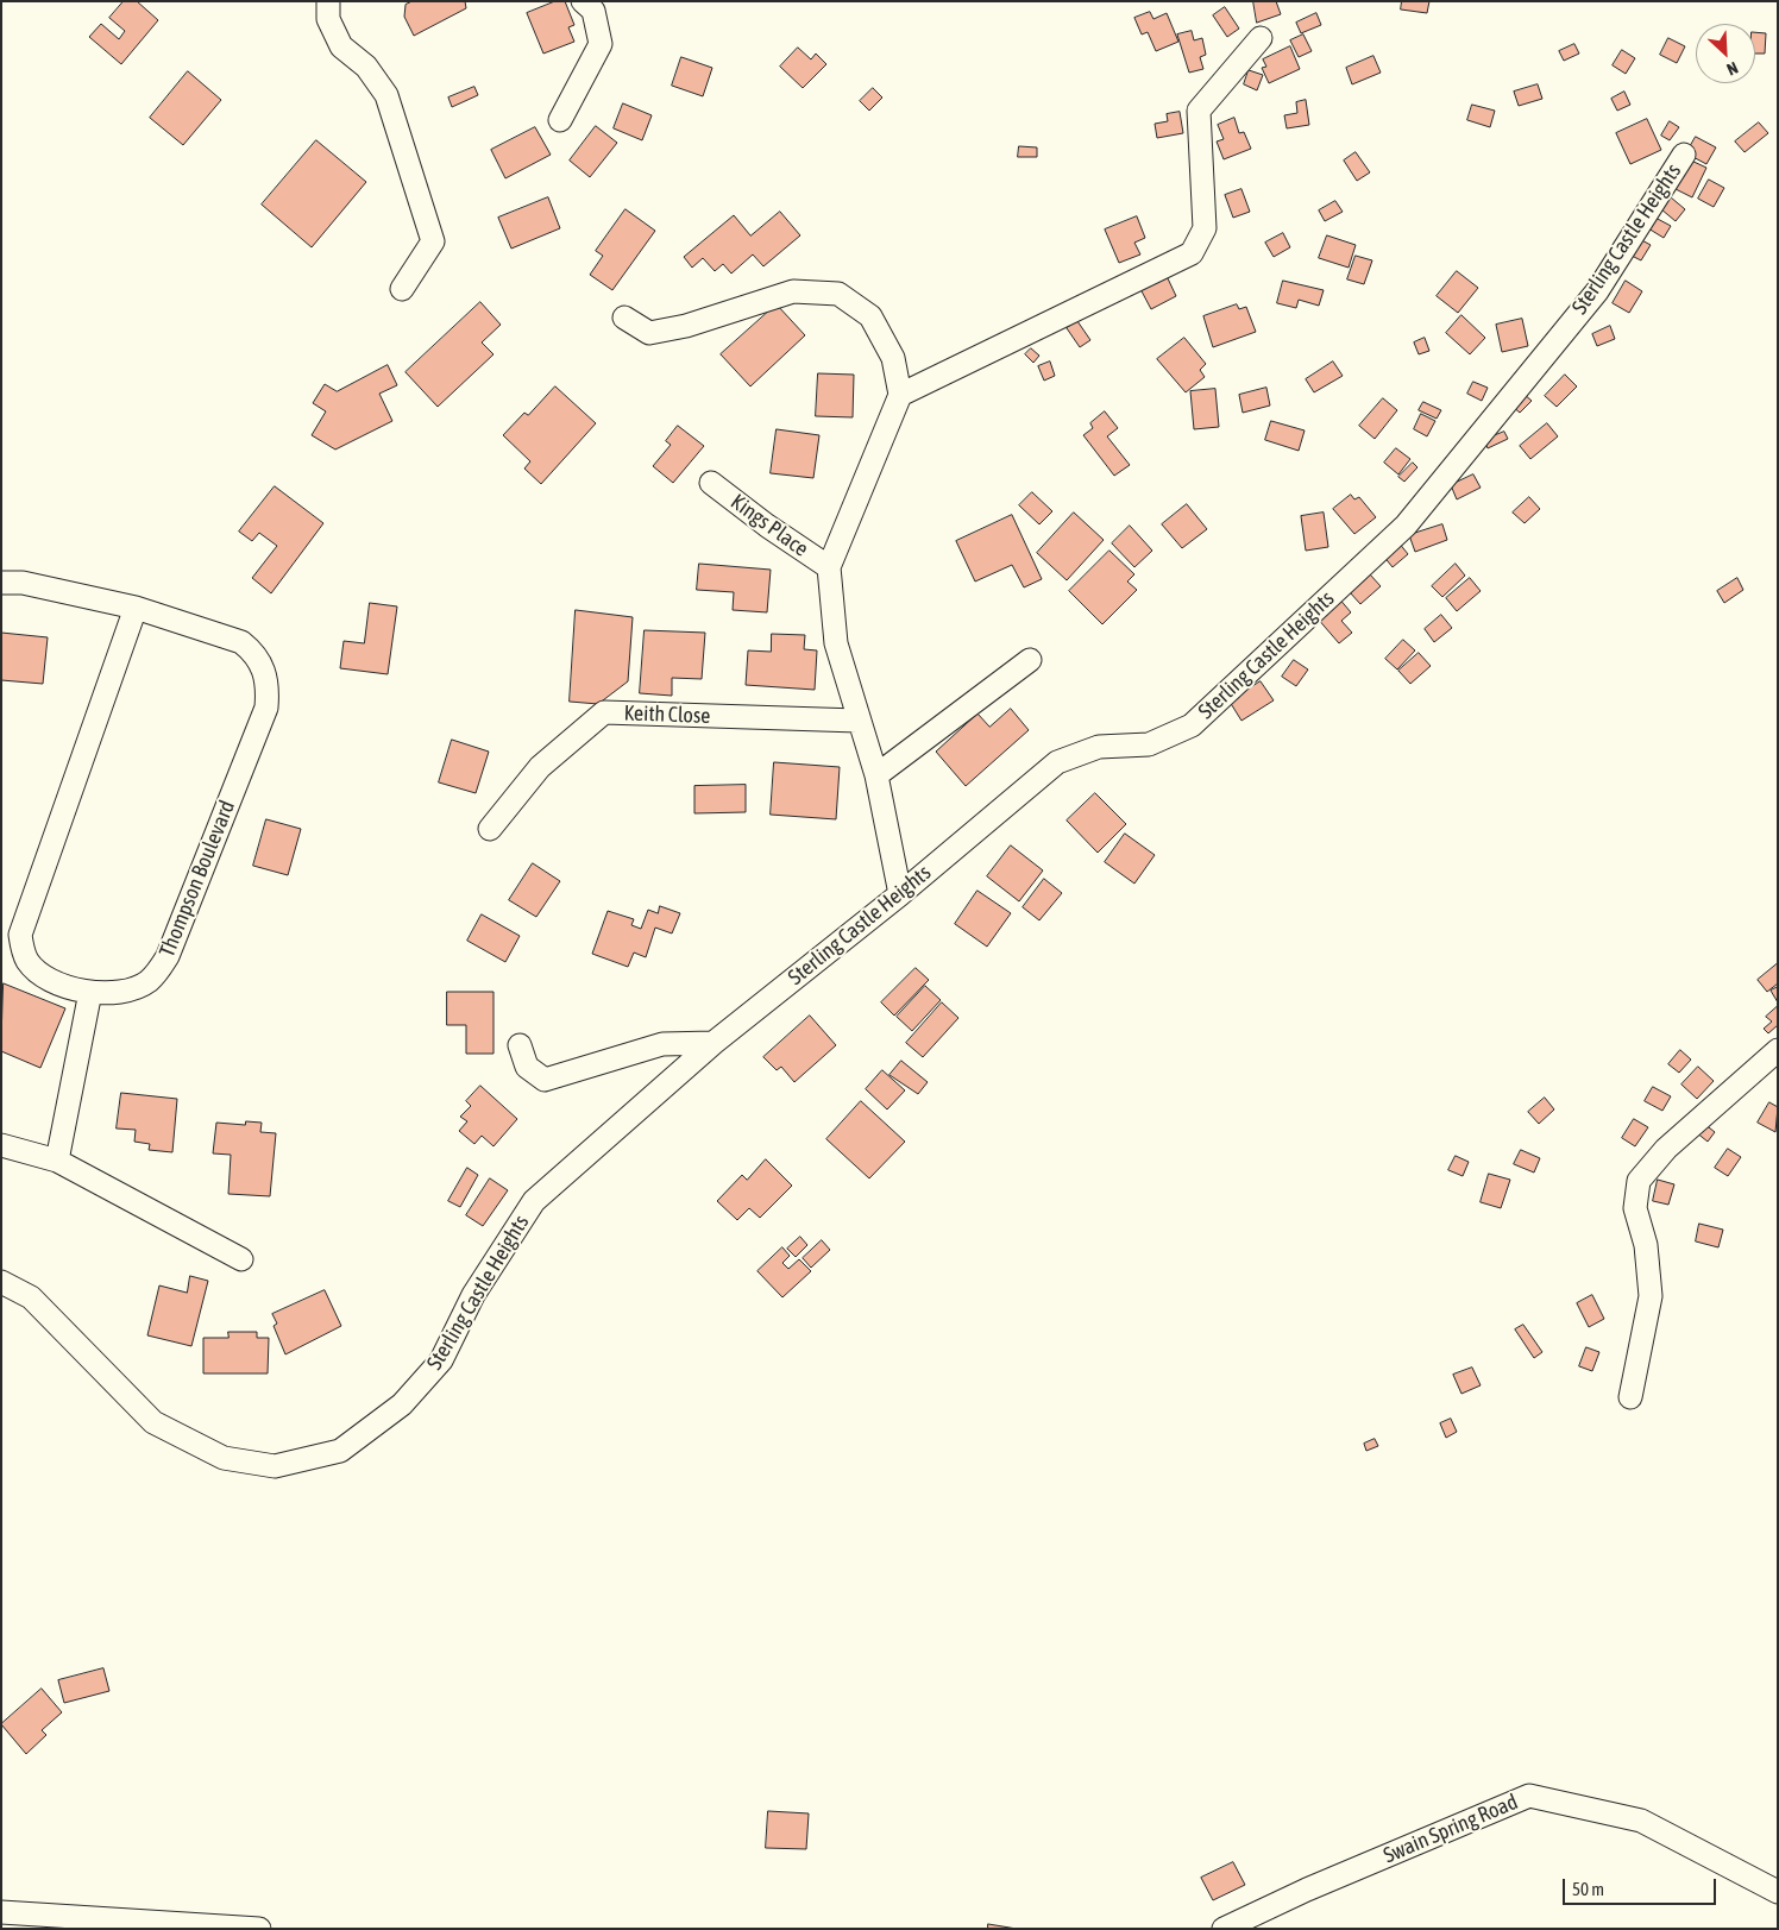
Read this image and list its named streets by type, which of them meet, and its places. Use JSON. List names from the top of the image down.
{
  "streets": {
    "street": [
      "Sterling Castle Heights",
      "Kings Place",
      "Keith Close",
      "Thompson Boulevard",
      "Swain Spring Road"
    ]
  },
  "scale_bar": "50 m",
  "north": "bottom right"
}
